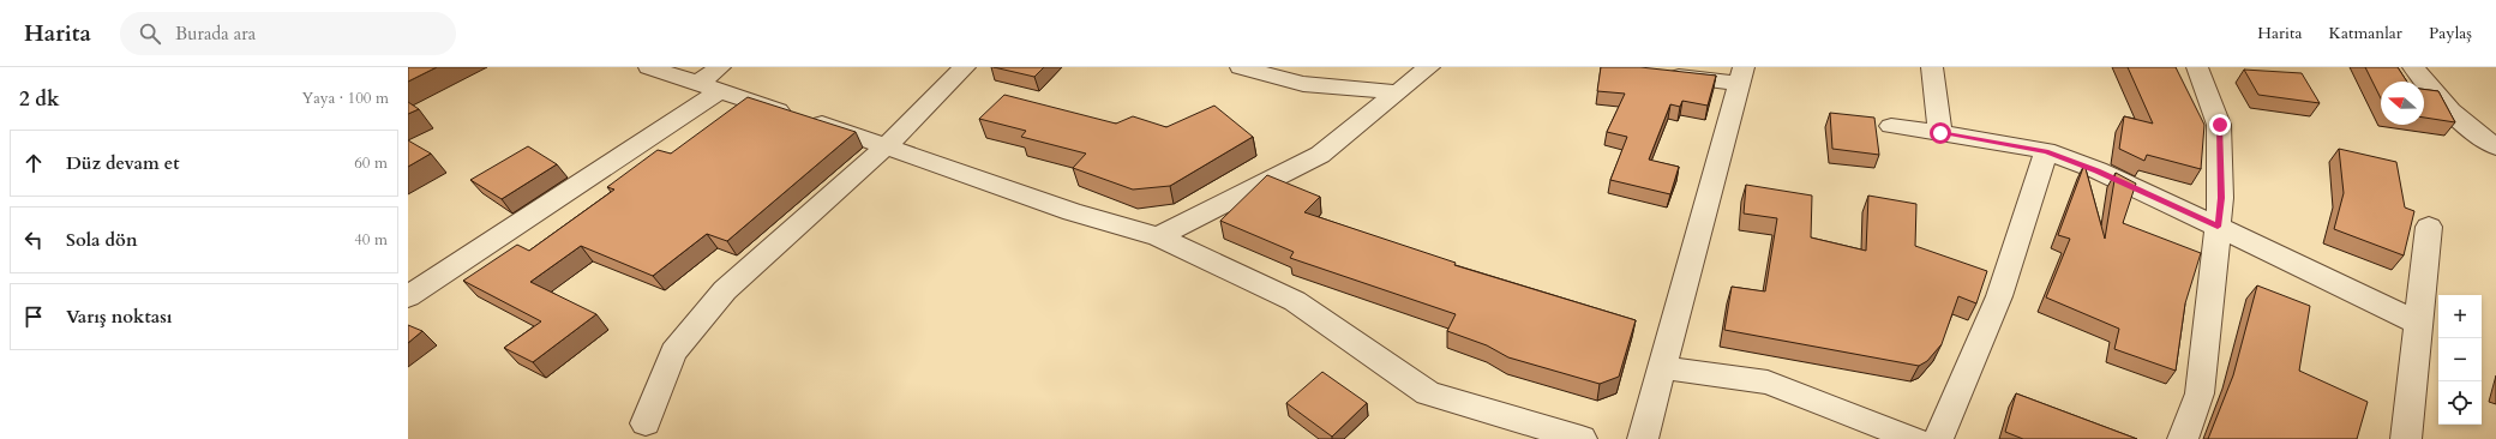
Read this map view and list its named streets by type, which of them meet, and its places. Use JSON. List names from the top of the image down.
{
  "north": "left",
  "page": {
    "header": "Harita",
    "search": "Burada ara",
    "nav": ["Harita", "Katmanlar", "Paylaş"],
    "heading": ["2 dk", "Yaya · 100 m"],
    "list": [
      ["Düz devam et", "60 m"],
      ["Sola dön", "40 m"],
      "Varış noktası"
    ],
    "map_buttons": ["+", "−"]
  }
}
